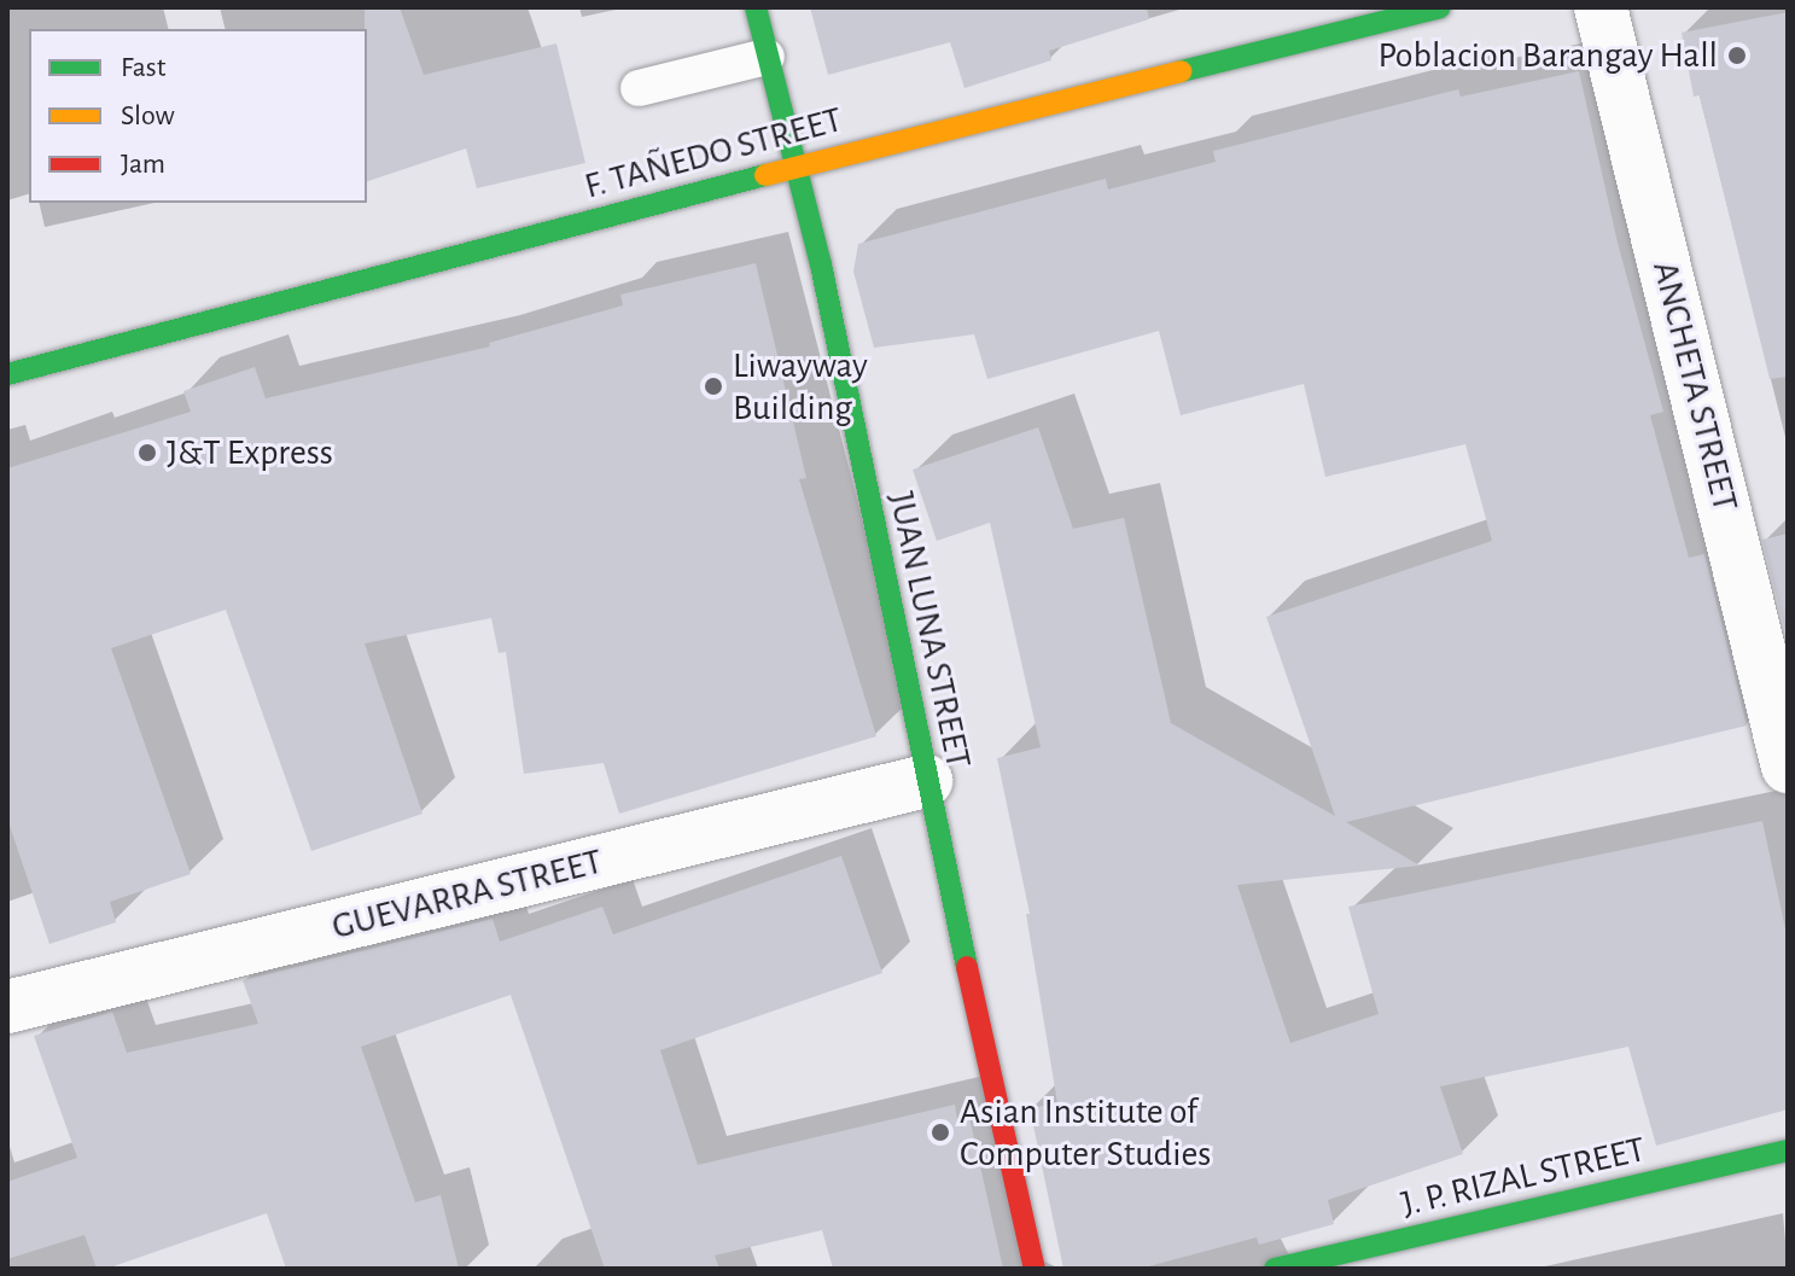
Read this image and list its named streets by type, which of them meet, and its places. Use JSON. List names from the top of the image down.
{
  "streets": {
    "main road": ["F. TAÑEDO STREET", "JUAN LUNA STREET", "J. P. RIZAL STREET"],
    "street": ["ANCHETA STREET", "GUEVARRA STREET"]
  },
  "crossings": [
    ["F. TAÑEDO STREET", "JUAN LUNA STREET"],
    ["JUAN LUNA STREET", "GUEVARRA STREET"]
  ],
  "places": [
    "Poblacion Barangay Hall",
    "Liwayway Building",
    "J&T Express",
    "Asian Institute of Computer Studies"
  ],
  "legend": ["Fast", "Slow", "Jam"]
}
